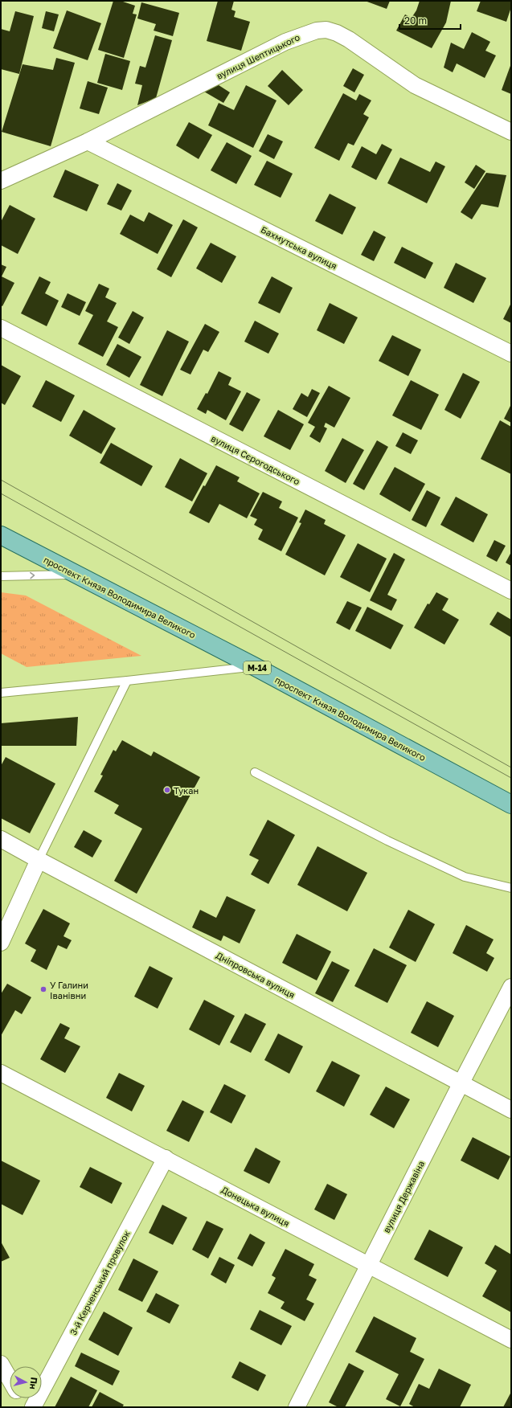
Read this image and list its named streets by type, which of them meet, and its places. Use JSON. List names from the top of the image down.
{
  "streets": {
    "main road": ["проспект Князя Володимира Великого", "М-14"],
    "street": [
      "вулиця Шептицького",
      "Бахмутська вулиця",
      "вулиця Сєрогодського",
      "Дніпровська вулиця",
      "вулиця Державіна",
      "Донецька вулиця",
      "3-й Керченський провулок"
    ]
  },
  "crossings": [
    ["вулиця Шептицького", "Бахмутська вулиця"],
    ["Дніпровська вулиця", "вулиця Державіна"],
    ["вулиця Державіна", "Донецька вулиця"],
    ["Донецька вулиця", "3-й Керченський провулок"]
  ],
  "places": ["Тукан", "У Галини Іванівни"],
  "scale_bar": "20 m",
  "north": "right"
}
